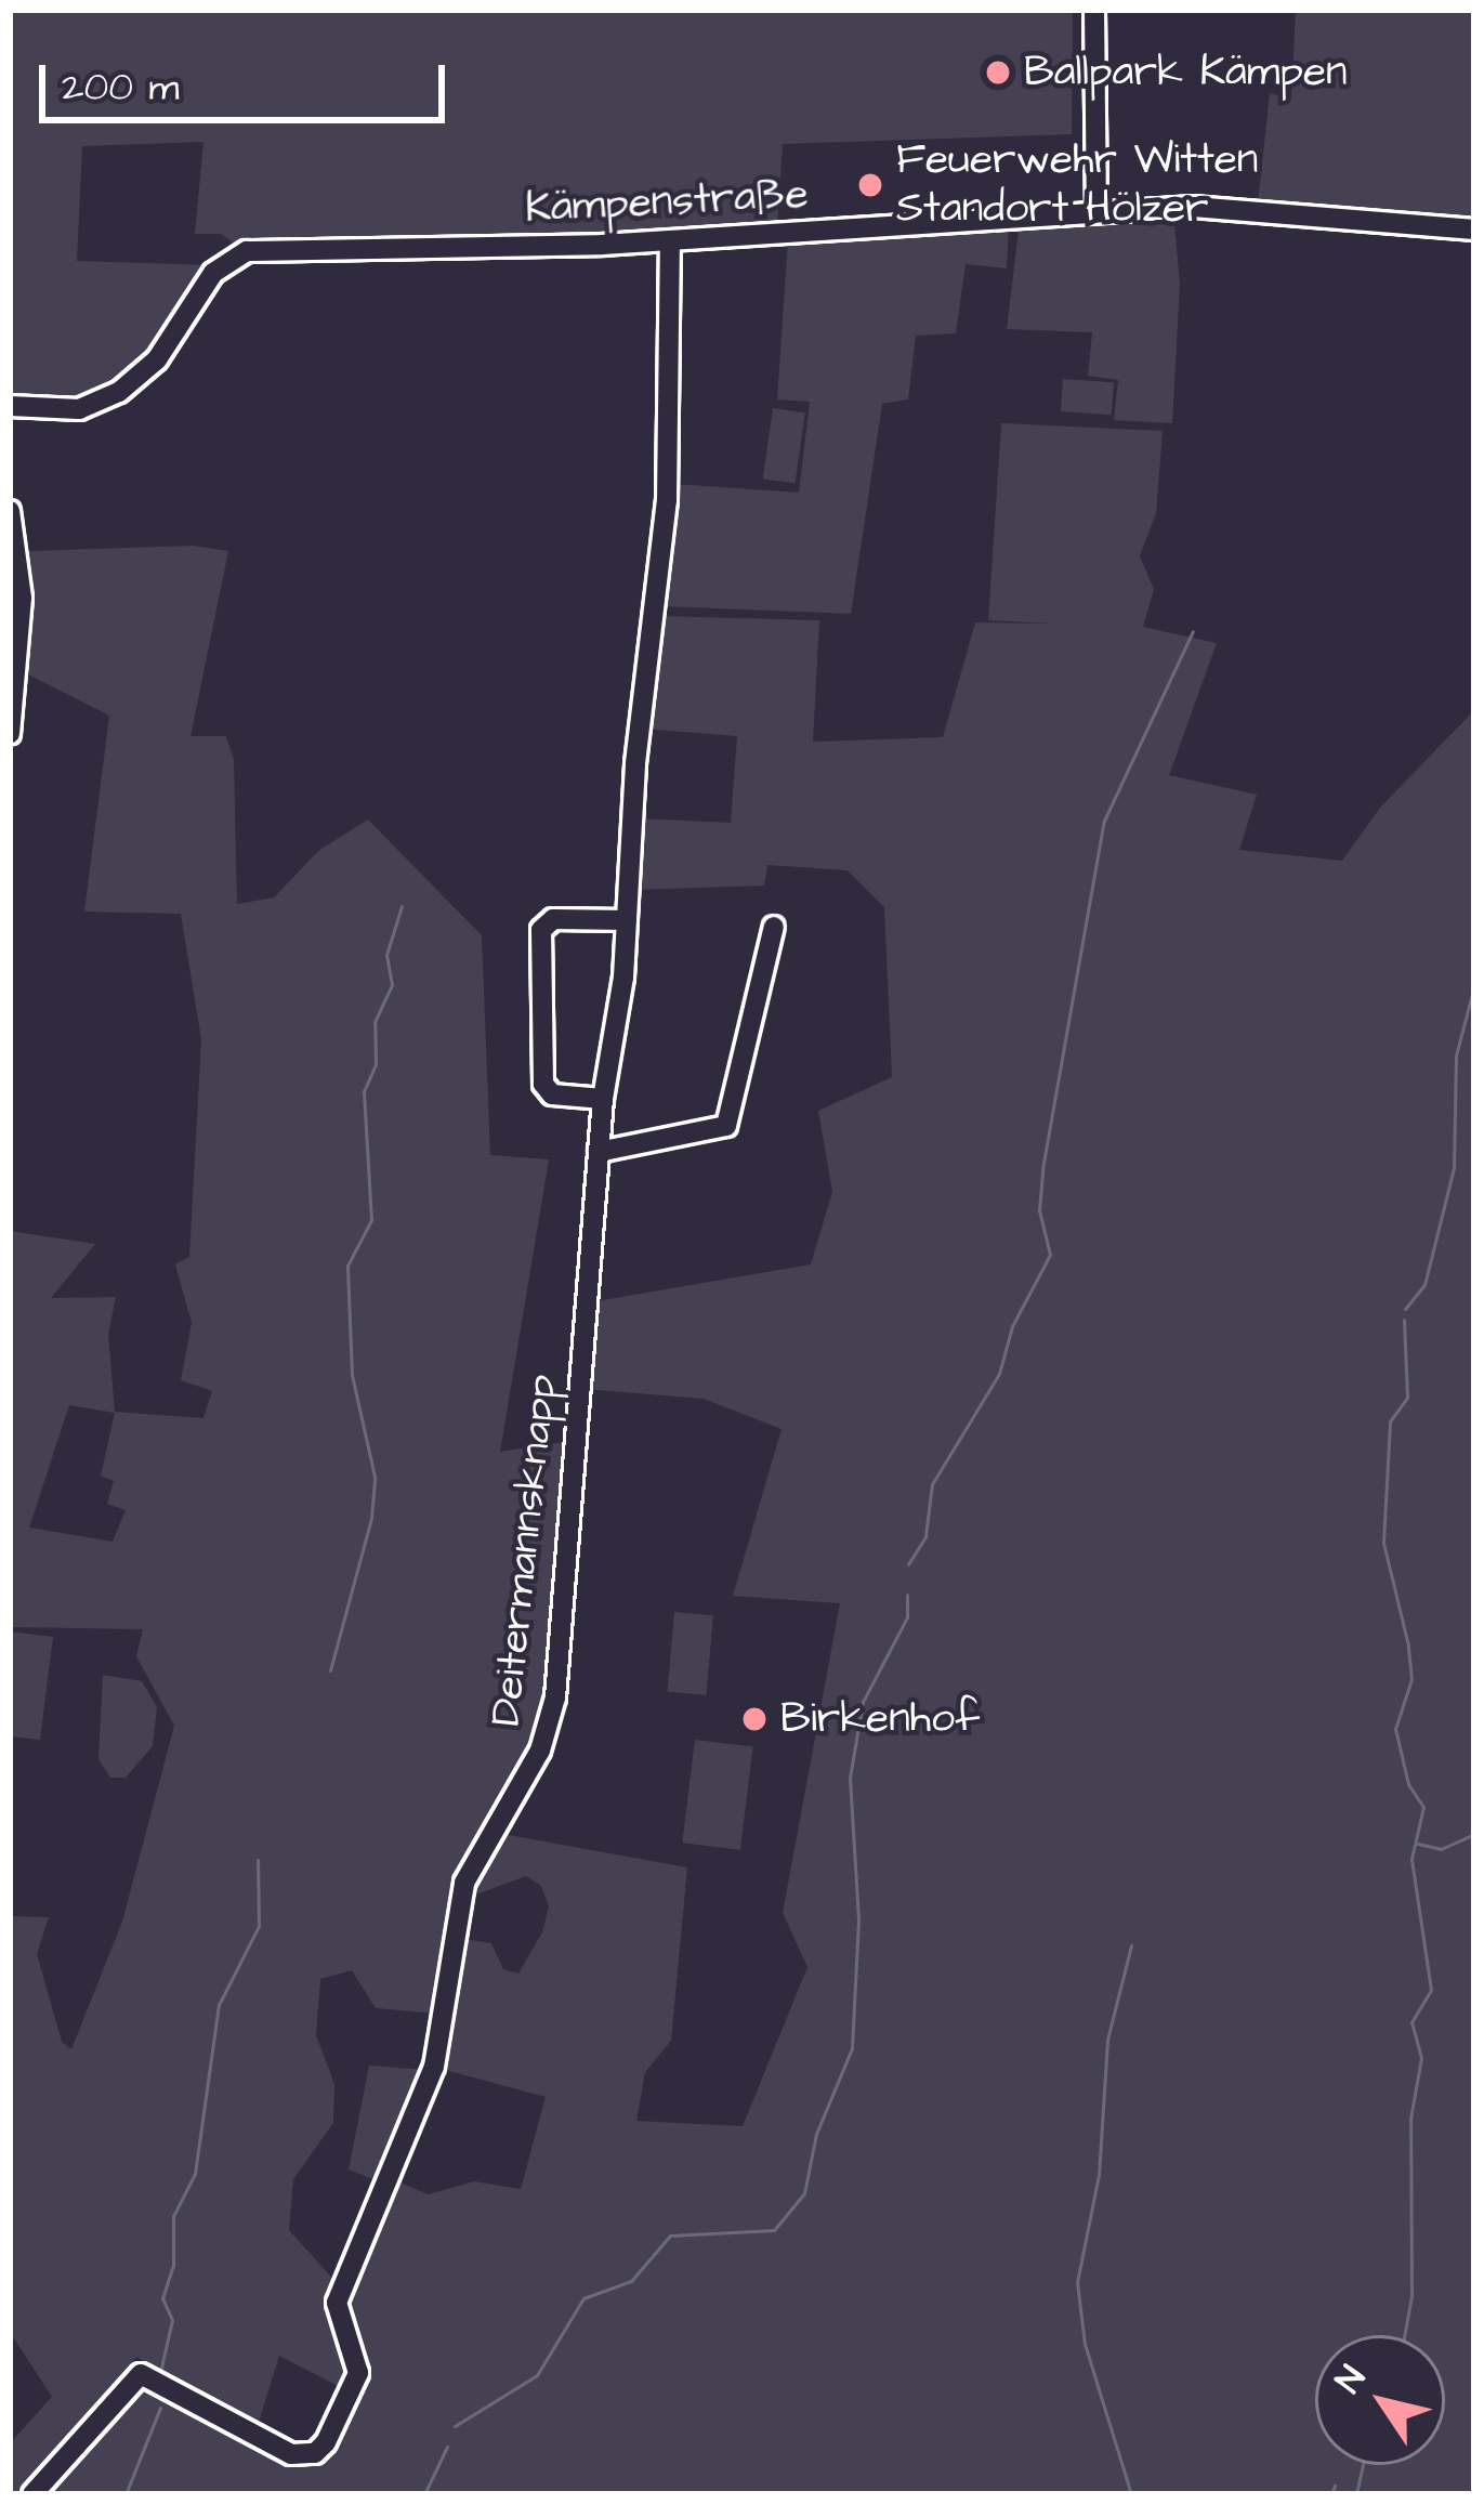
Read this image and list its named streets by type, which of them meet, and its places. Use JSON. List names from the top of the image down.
{
  "streets": {
    "street": ["Kämpenstraße", "Deitermannsknapp"]
  },
  "crossings": [
    ["Kämpenstraße", "Deitermannsknapp"]
  ],
  "places": ["Ballpark Kämpen", "Feuerwehr Witten Standort Hölzer", "Birkenhof"],
  "scale_bar": "200 m",
  "north": "top left"
}
